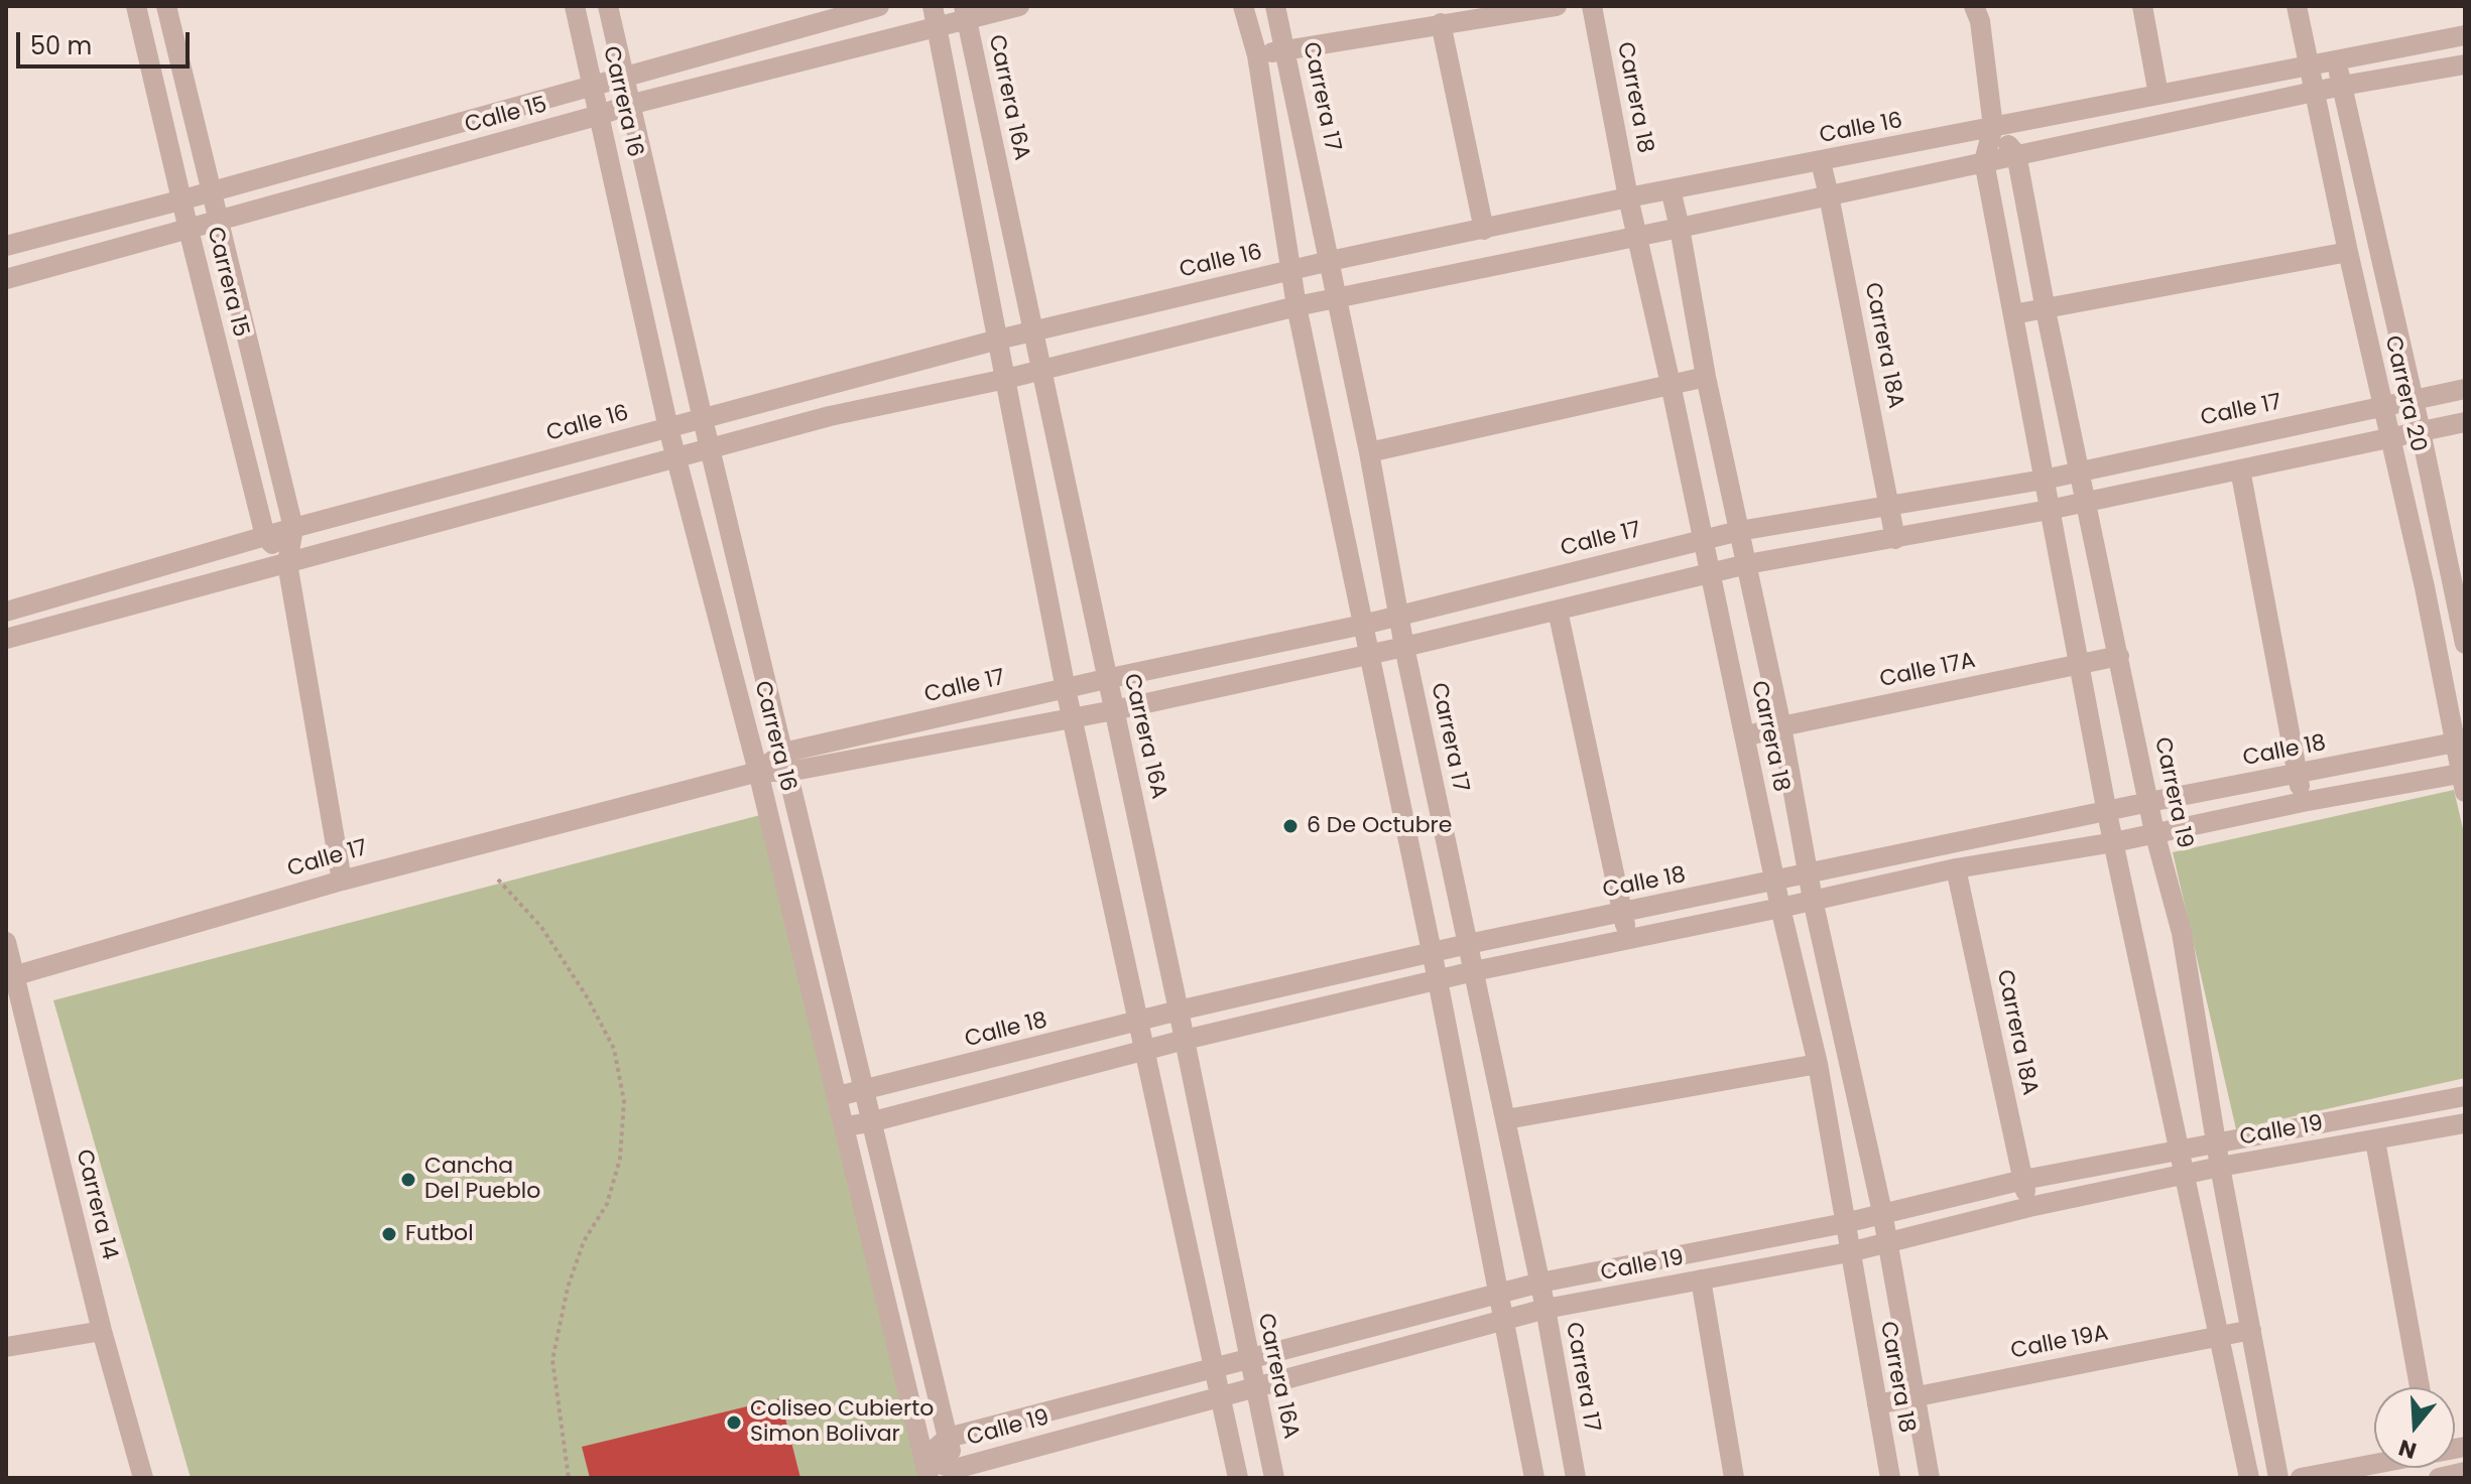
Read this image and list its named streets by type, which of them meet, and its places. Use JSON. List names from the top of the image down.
{
  "streets": {
    "street": [
      "Carrera 17",
      "Carrera 16A",
      "Carrera 18",
      "Carrera 16",
      "Calle 15",
      "Calle 16",
      "Carrera 15",
      "Carrera 18A",
      "Carrera 20",
      "Calle 17",
      "Calle 17A",
      "Calle 18",
      "Carrera 19",
      "Calle 19",
      "Carrera 14",
      "Calle 19A"
    ]
  },
  "crossings": [
    ["Carrera 17", "Calle 16"],
    ["Carrera 17", "Calle 17"],
    ["Carrera 17", "Calle 18"],
    ["Carrera 17", "Calle 19"],
    ["Carrera 16A", "Calle 15"],
    ["Carrera 16A", "Calle 16"],
    ["Carrera 16A", "Calle 17"],
    ["Carrera 16A", "Calle 18"],
    ["Carrera 16A", "Calle 19"],
    ["Carrera 18", "Calle 16"],
    ["Carrera 18", "Calle 17"],
    ["Carrera 18", "Calle 17A"],
    ["Carrera 18", "Calle 18"],
    ["Carrera 18", "Calle 19"],
    ["Carrera 18", "Calle 19A"],
    ["Carrera 16", "Calle 15"],
    ["Carrera 16", "Calle 16"],
    ["Carrera 16", "Calle 17"],
    ["Carrera 16", "Calle 18"],
    ["Carrera 16", "Calle 19"],
    ["Calle 15", "Carrera 15"],
    ["Calle 16", "Carrera 15"],
    ["Calle 16", "Carrera 18A"],
    ["Calle 16", "Carrera 20"],
    ["Calle 16", "Carrera 19"],
    ["Carrera 15", "Calle 17"],
    ["Carrera 18A", "Calle 17"],
    ["Carrera 18A", "Calle 19"],
    ["Carrera 20", "Calle 17"],
    ["Carrera 20", "Calle 18"],
    ["Calle 17", "Carrera 19"],
    ["Calle 17", "Carrera 14"],
    ["Calle 17A", "Carrera 19"],
    ["Calle 18", "Carrera 19"],
    ["Carrera 19", "Calle 19"],
    ["Carrera 19", "Calle 19A"]
  ],
  "places": [
    "6 De Octubre",
    "Cancha Del Pueblo",
    "Futbol",
    "Coliseo Cubierto Simon Bolivar"
  ],
  "scale_bar": "50 m",
  "north": "bottom"
}
